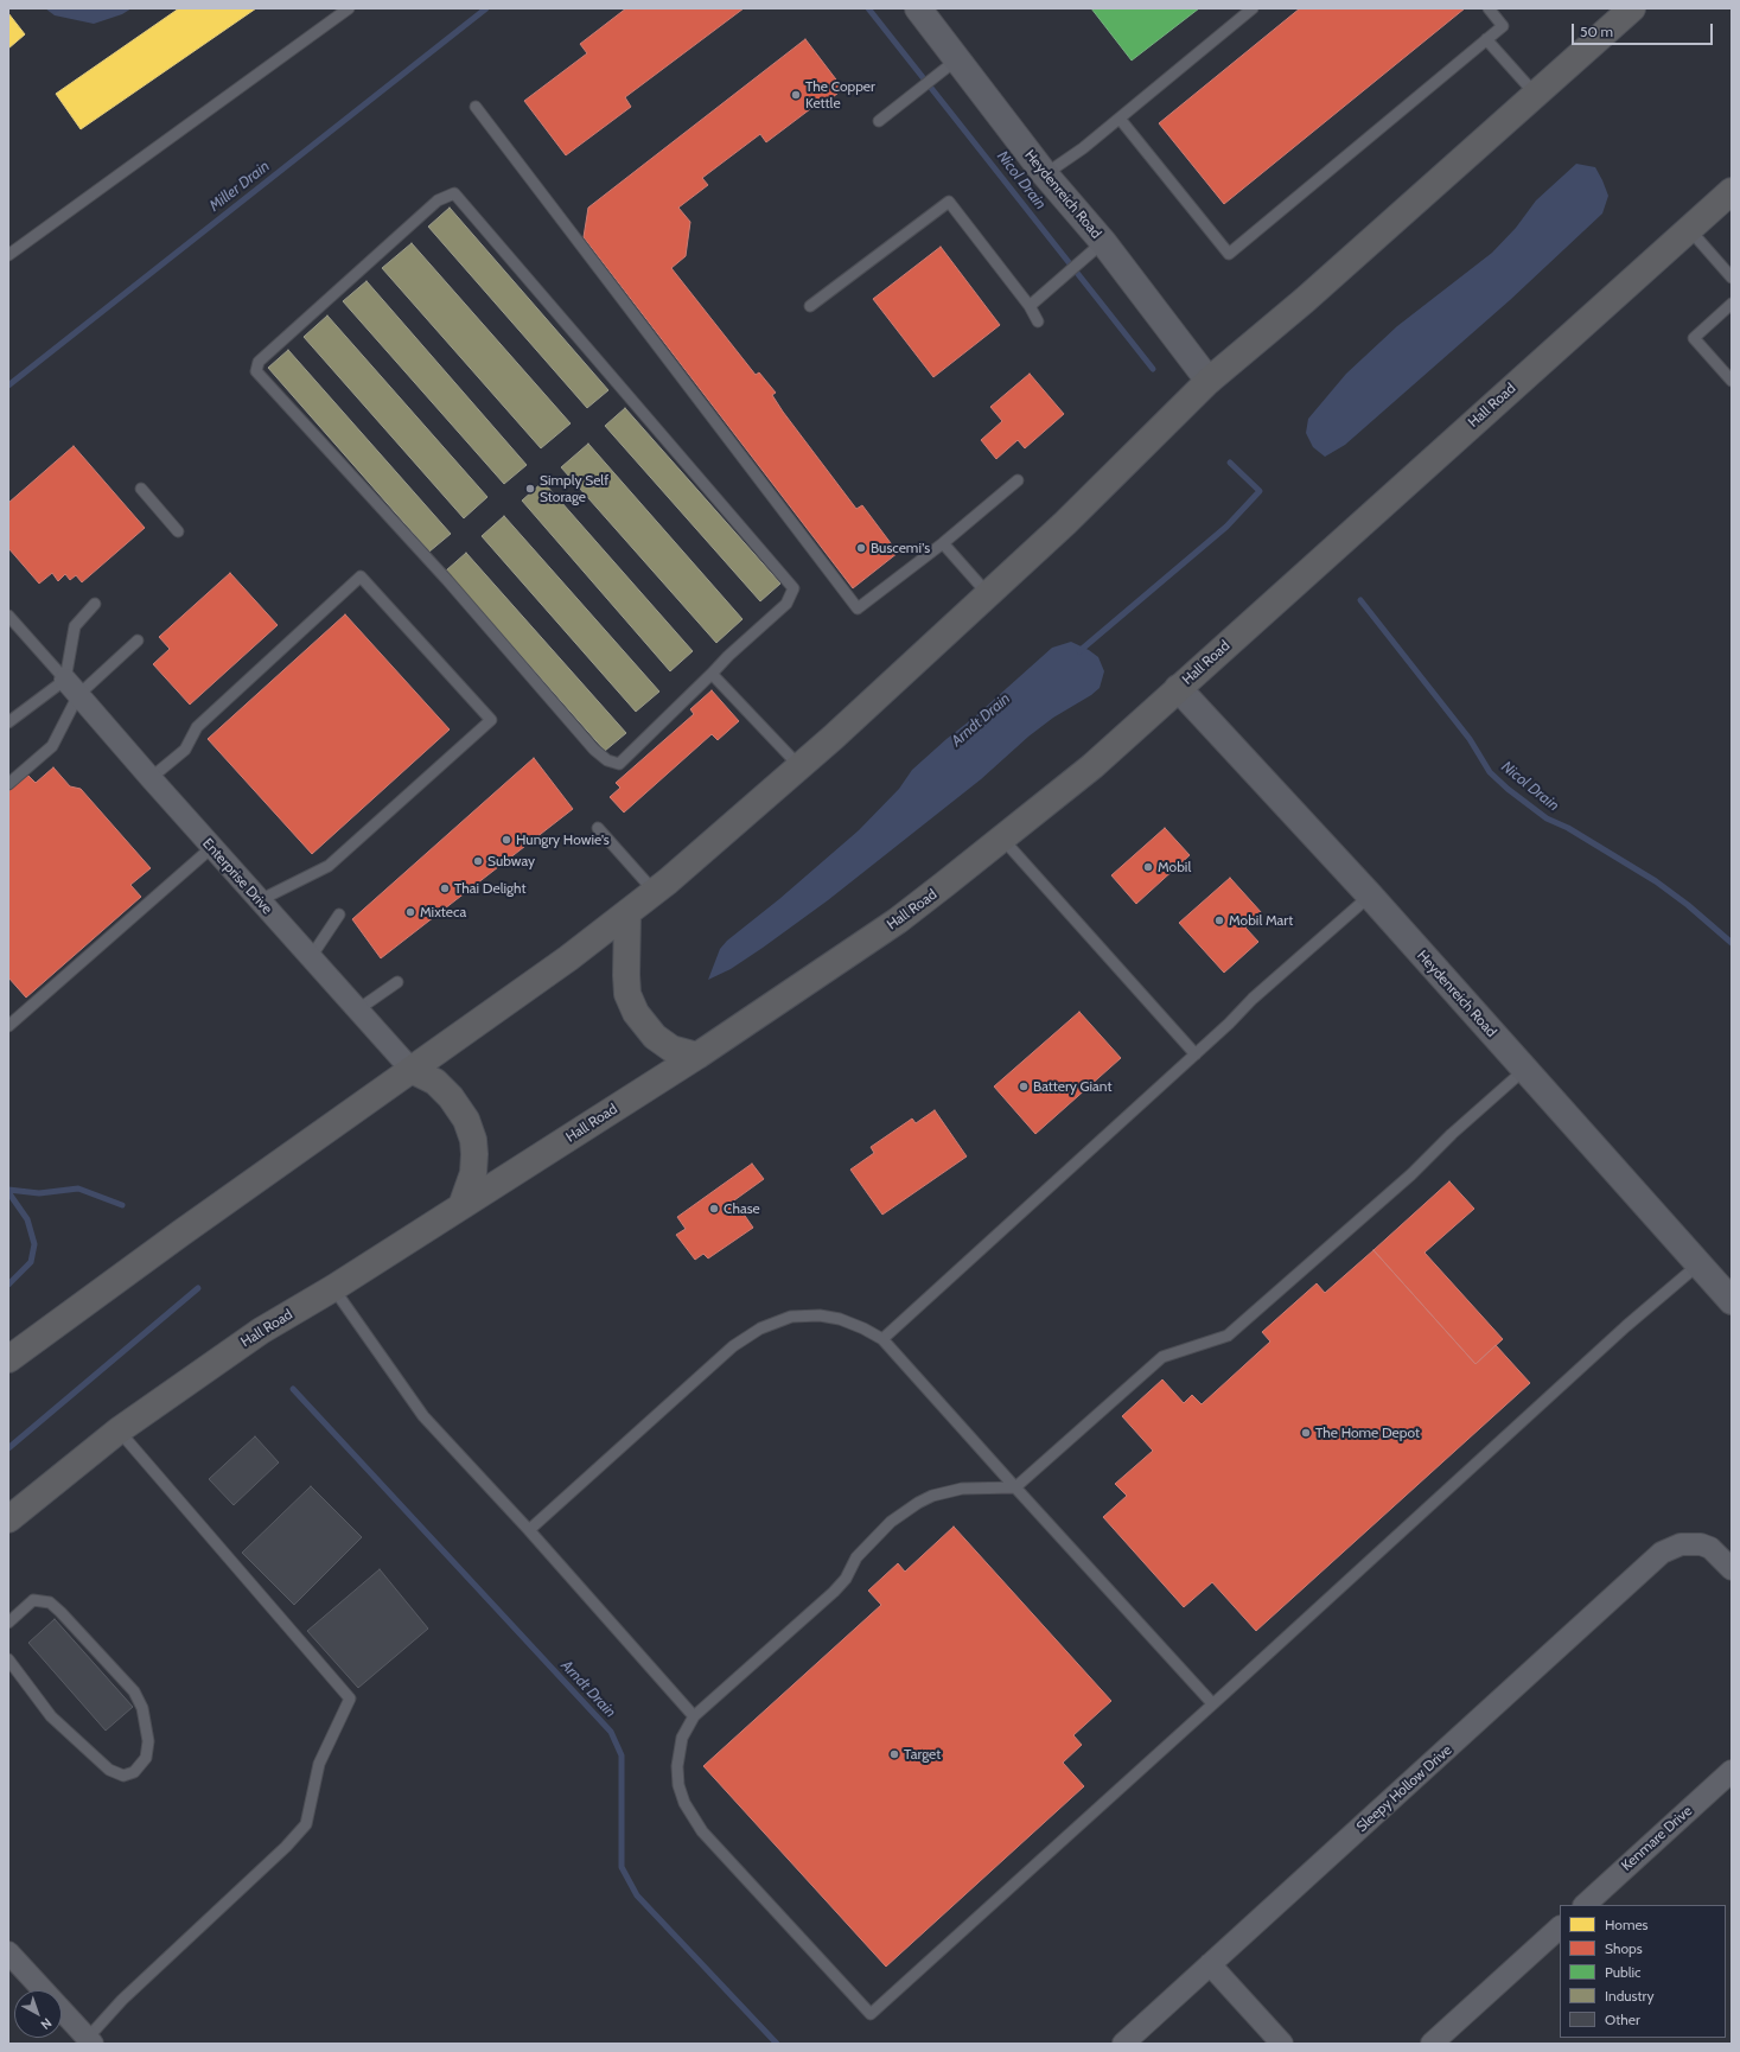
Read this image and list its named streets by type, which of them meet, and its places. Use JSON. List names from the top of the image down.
{
  "streets": {
    "highway": ["Hall Road"],
    "street": [
      "Heydenreich Road",
      "Enterprise Drive",
      "Sleepy Hollow Drive",
      "Kenmare Drive"
    ]
  },
  "crossings": [
    ["Heydenreich Road", "Hall Road"]
  ],
  "water": ["Nicol Drain", "Miller Drain", "Arndt Drain"],
  "places": [
    "The Copper Kettle",
    "Simply Self Storage",
    "Buscemi's",
    "Hungry Howie's",
    "Subway",
    "Mobil",
    "Thai Delight",
    "Mixteca",
    "Mobil Mart",
    "Battery Giant",
    "Chase",
    "The Home Depot",
    "Target"
  ],
  "legend": [
    "Homes",
    "Shops",
    "Public",
    "Industry",
    "Other"
  ],
  "scale_bar": "50 m",
  "north": "bottom right"
}
